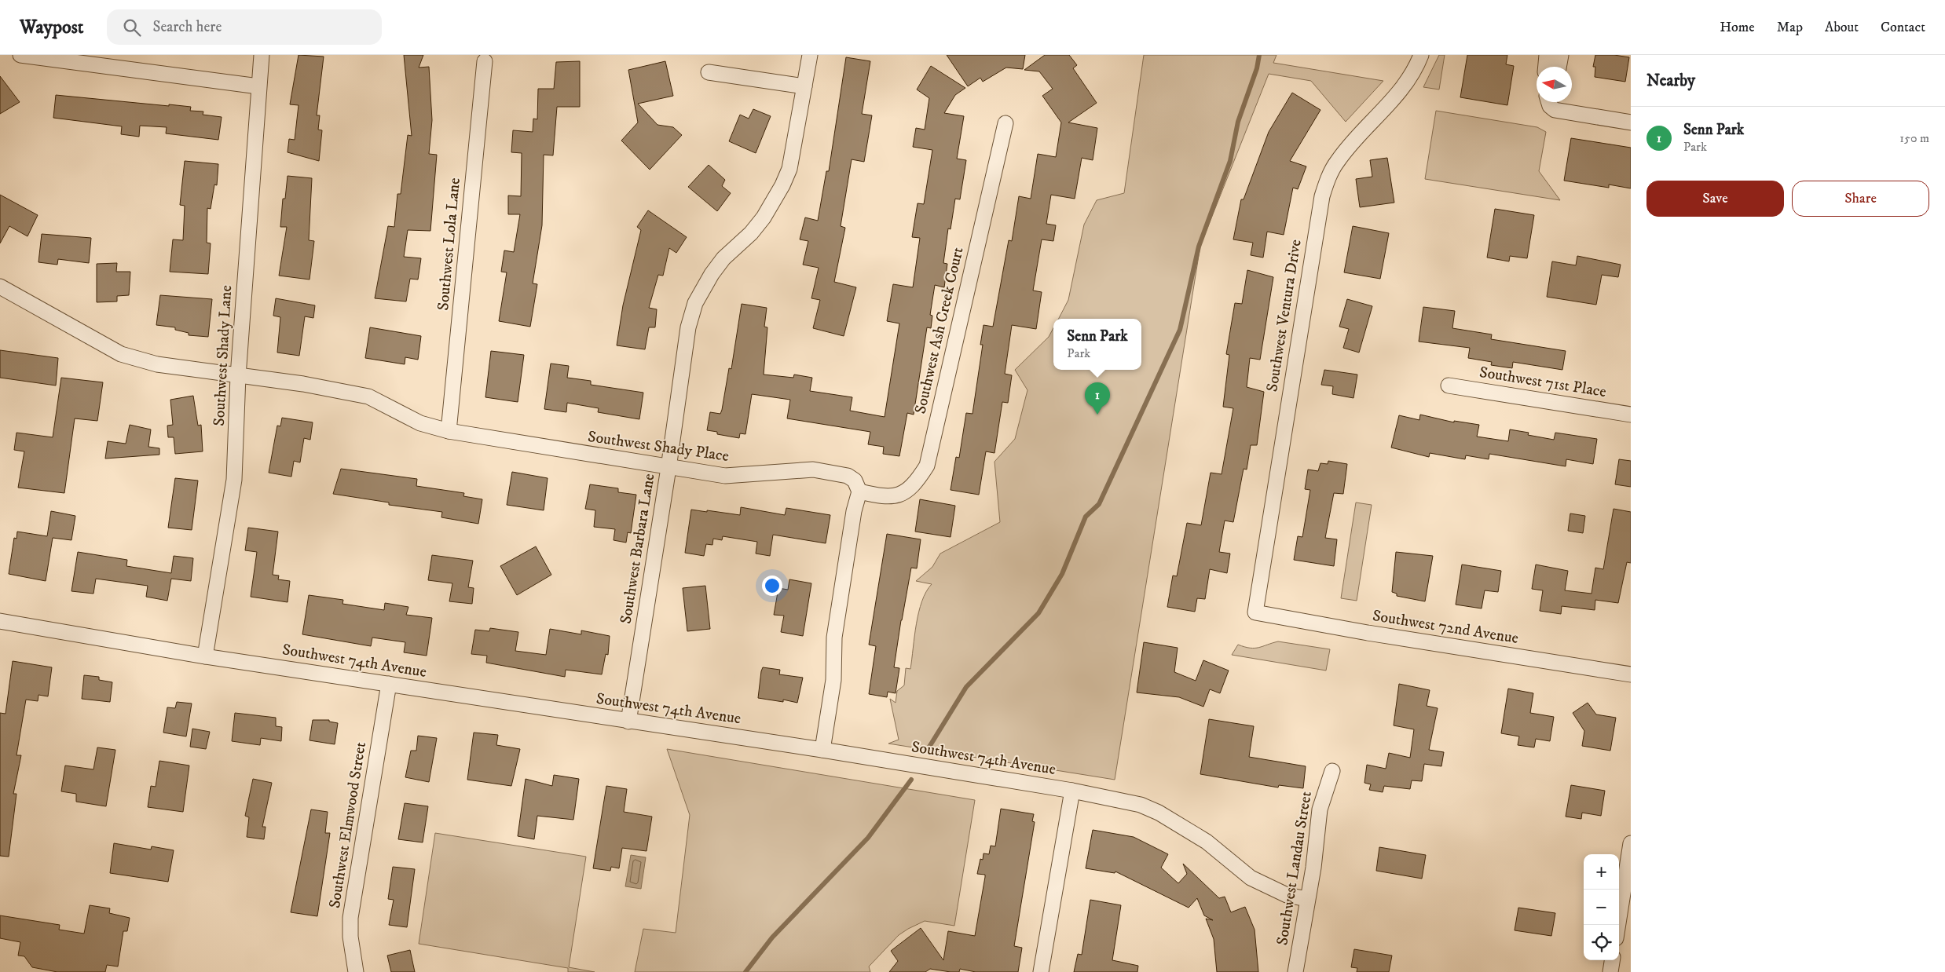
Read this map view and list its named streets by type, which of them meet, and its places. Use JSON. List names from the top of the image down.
{
  "streets": {
    "street": [
      "Southwest Lola Lane",
      "Southwest Ventura Drive",
      "Southwest Ash Creek Court",
      "Southwest Shady Lane",
      "Southwest 71st Place",
      "Southwest Shady Place",
      "Southwest Barbara Lane",
      "Southwest 72nd Avenue",
      "Southwest 74th Avenue",
      "Southwest Elmwood Street",
      "Southwest Landau Street"
    ]
  },
  "crossings": [
    ["Southwest Lola Lane", "Southwest Shady Place"],
    ["Southwest Ventura Drive", "Southwest 72nd Avenue"],
    ["Southwest Ash Creek Court", "Southwest Shady Place"],
    ["Southwest Shady Lane", "Southwest Shady Place"],
    ["Southwest Shady Lane", "Southwest 74th Avenue"],
    ["Southwest Shady Place", "Southwest Barbara Lane"],
    ["Southwest Barbara Lane", "Southwest 74th Avenue"],
    ["Southwest 74th Avenue", "Southwest Elmwood Street"],
    ["Southwest 74th Avenue", "Southwest Landau Street"]
  ],
  "north": "left",
  "page": {
    "header": "Waypost",
    "search": "Search here",
    "nav": [
      "Home",
      "Map",
      "About",
      "Contact"
    ],
    "heading": "Nearby",
    "list": [
      {
        "mark": "1",
        "name": "Senn Park",
        "note": "Park",
        "value": "150 m"
      }
    ],
    "buttons": ["Save", "Share"],
    "popup": ["Senn Park", "Park"],
    "pins": "1",
    "map_buttons": ["+", "−"]
  }
}
